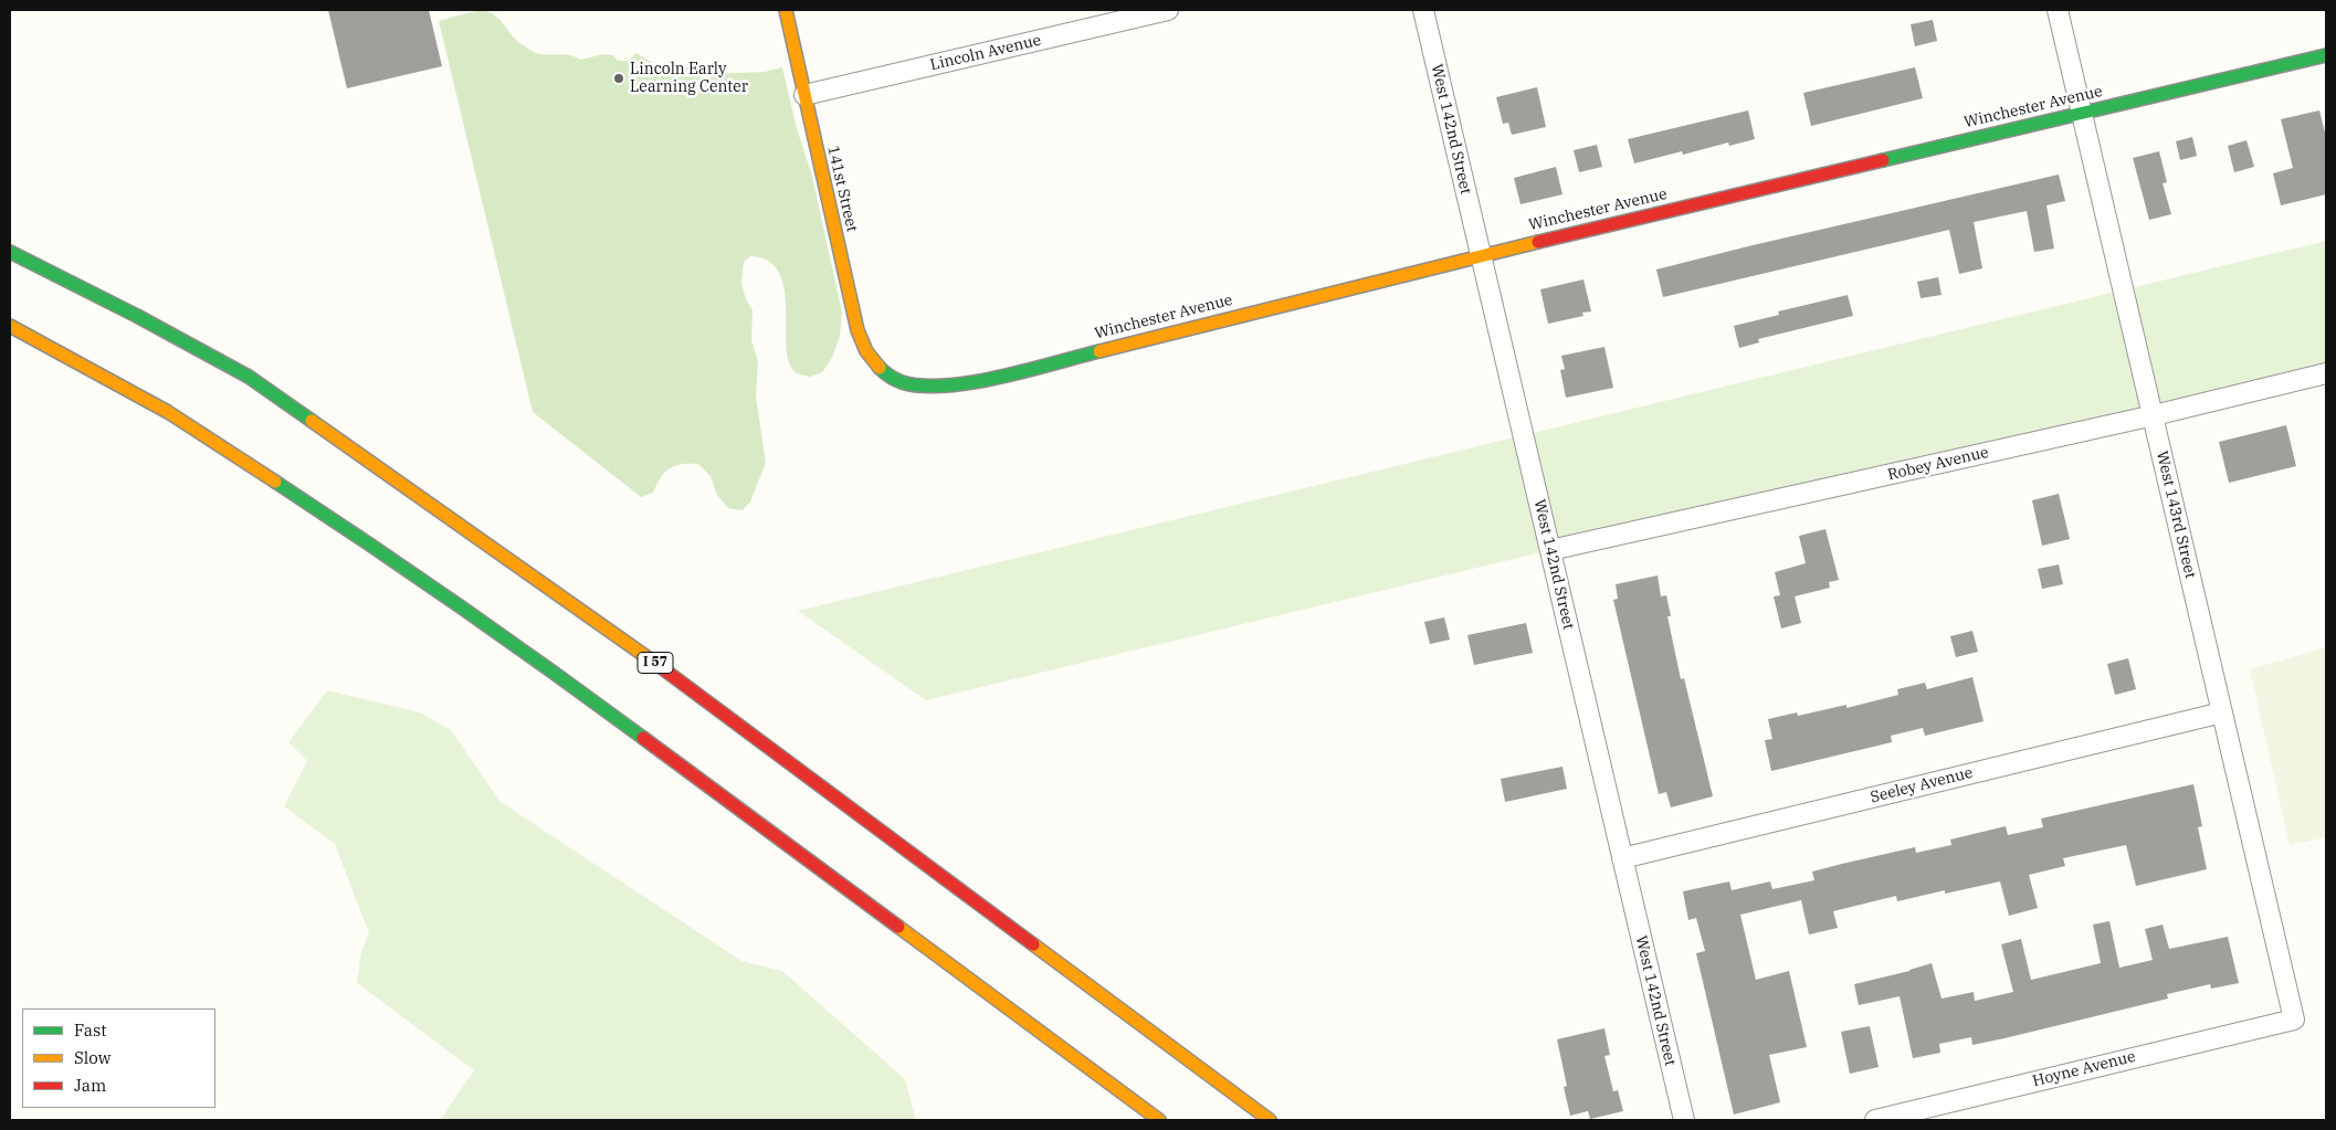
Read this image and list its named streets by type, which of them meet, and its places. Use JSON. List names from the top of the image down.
{
  "streets": {
    "main road": ["Winchester Avenue", "141st Street", "I 57"],
    "street": [
      "Lincoln Avenue",
      "West 142nd Street",
      "Robey Avenue",
      "West 143rd Street",
      "Seeley Avenue",
      "Hoyne Avenue"
    ]
  },
  "crossings": [
    ["Lincoln Avenue", "141st Street"],
    ["Winchester Avenue", "West 142nd Street"],
    ["Winchester Avenue", "141st Street"],
    ["Winchester Avenue", "West 143rd Street"],
    ["West 142nd Street", "Robey Avenue"],
    ["West 142nd Street", "Seeley Avenue"],
    ["Robey Avenue", "West 143rd Street"],
    ["West 143rd Street", "Seeley Avenue"],
    ["West 143rd Street", "Hoyne Avenue"]
  ],
  "places": ["Lincoln Early Learning Center"],
  "legend": ["Fast", "Slow", "Jam"]
}
